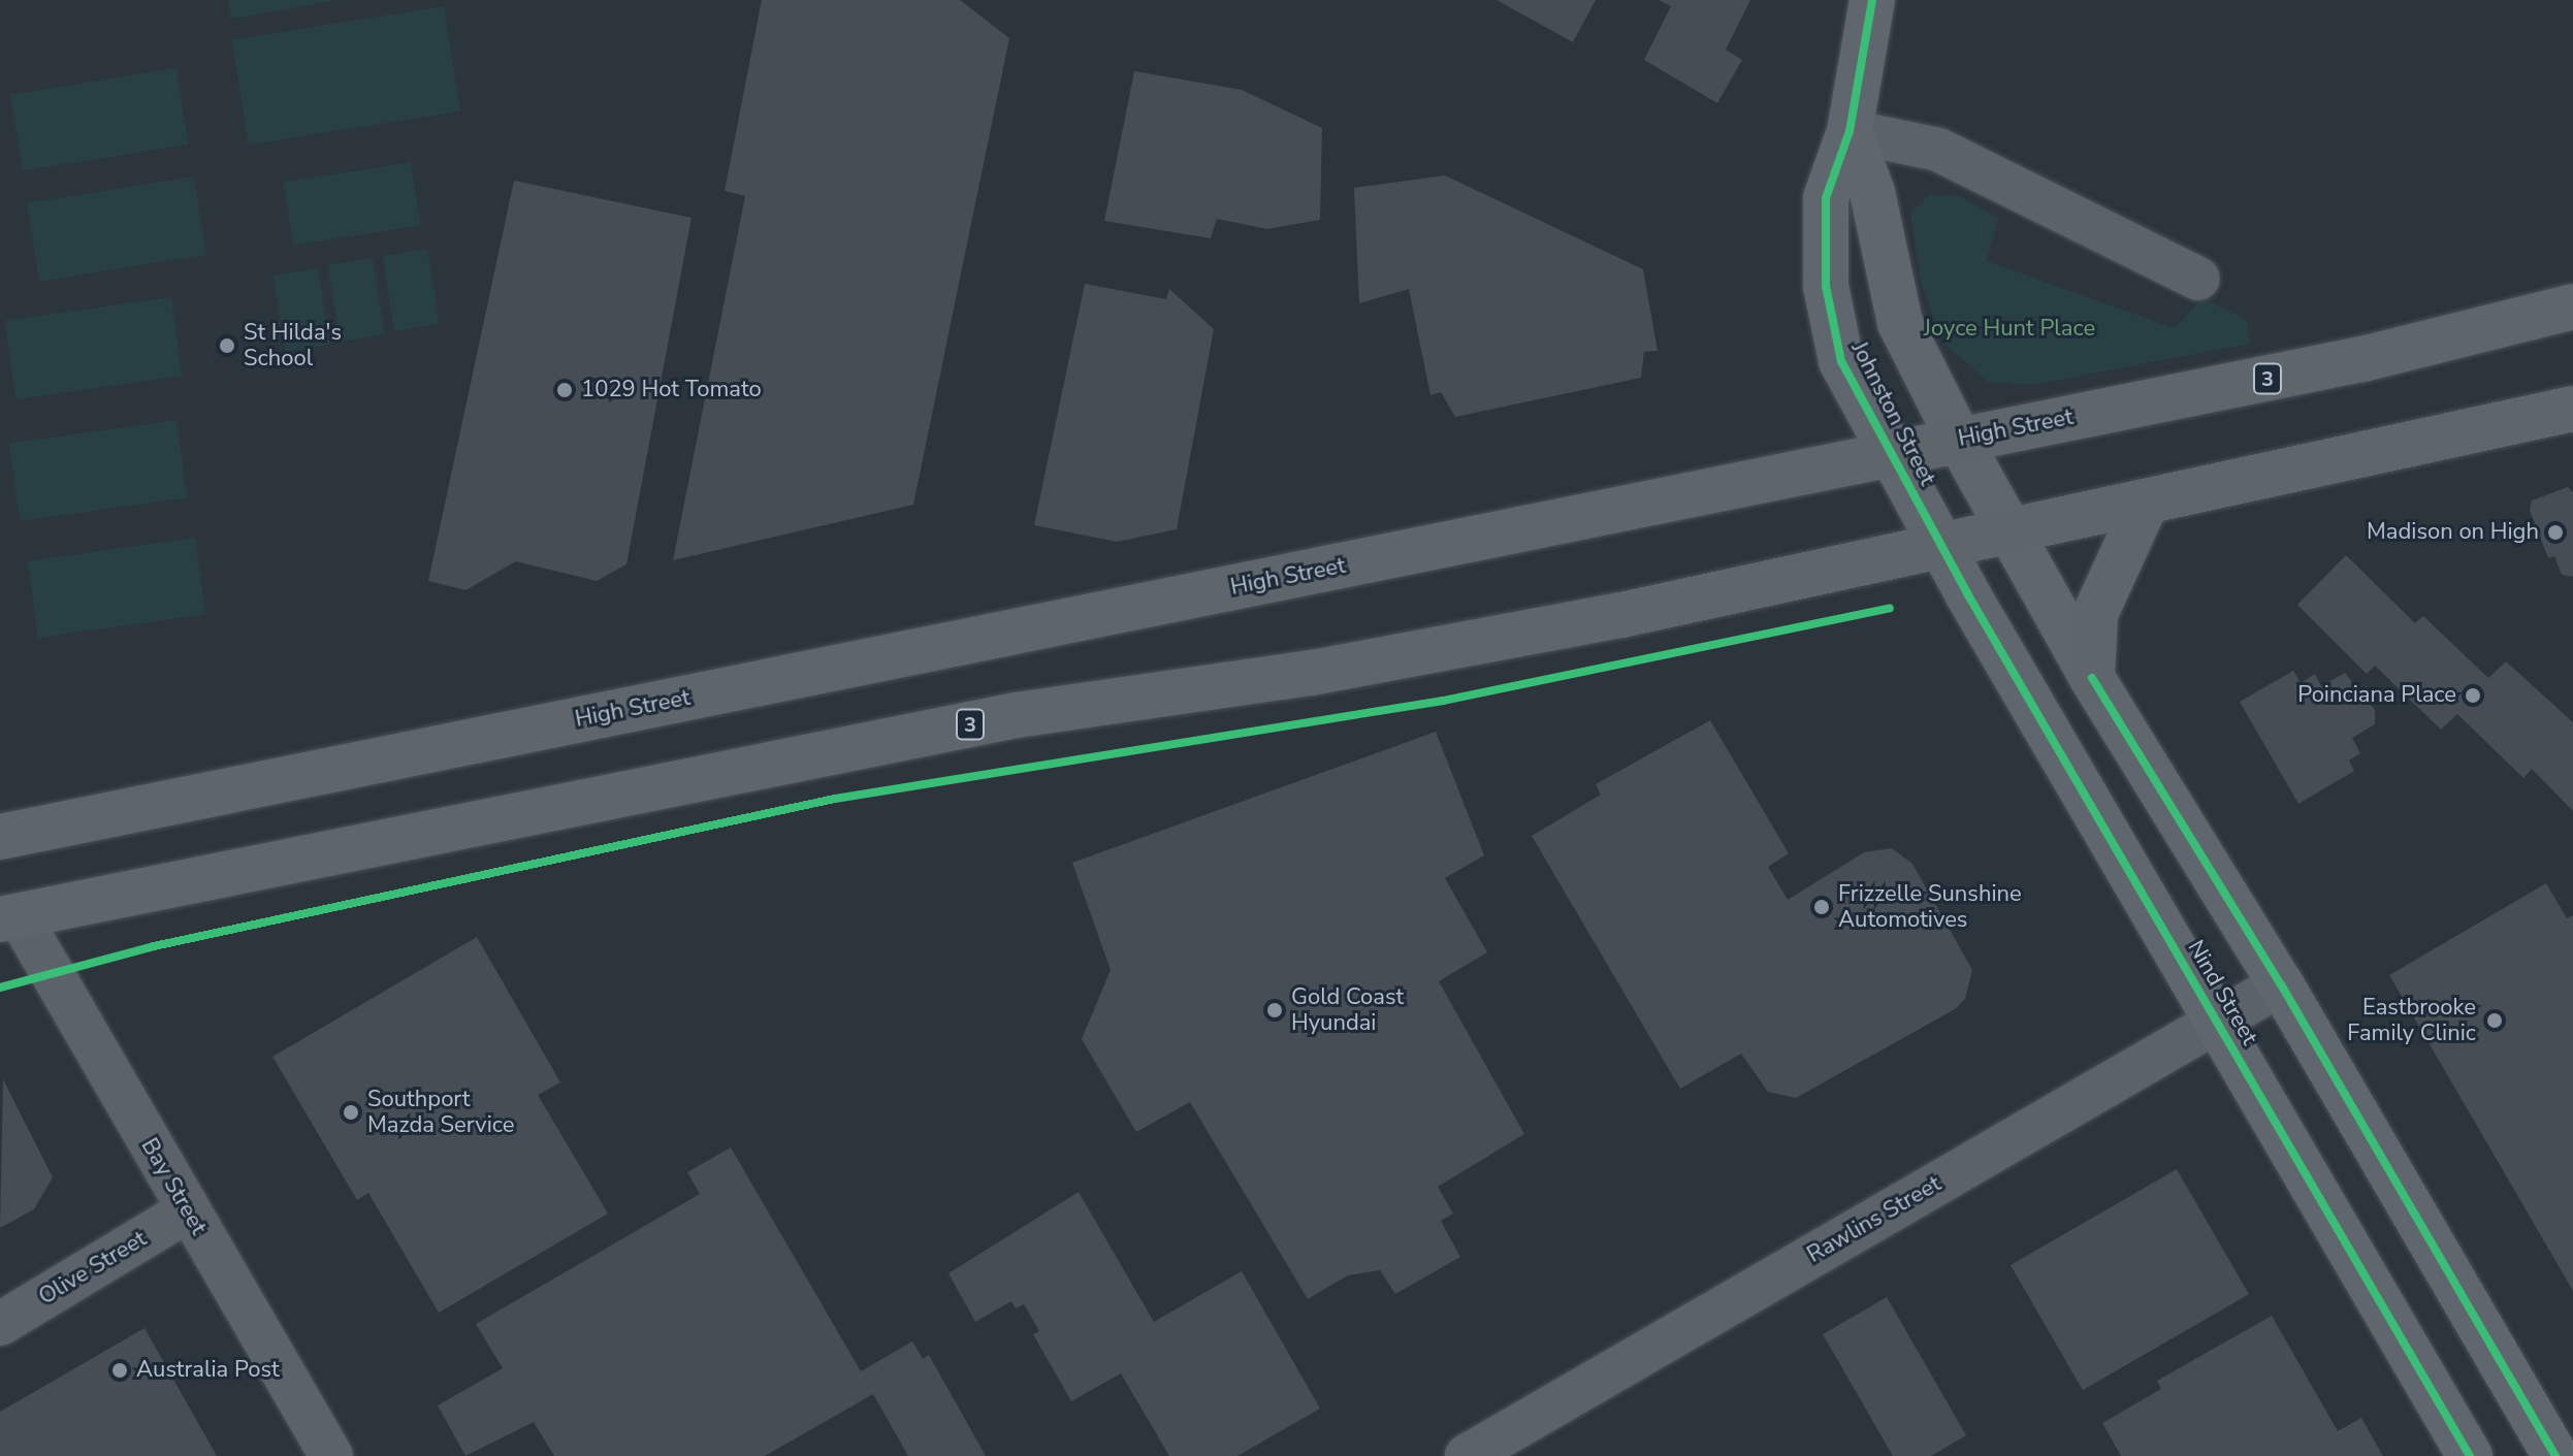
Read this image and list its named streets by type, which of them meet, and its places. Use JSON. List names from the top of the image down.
{
  "streets": {
    "main road": ["3", "High Street"],
    "street": [
      "Johnston Street",
      "Nind Street",
      "Bay Street",
      "Rawlins Street",
      "Olive Street"
    ]
  },
  "crossings": [
    ["3", "Johnston Street"],
    ["3", "Nind Street"],
    ["3", "Bay Street"],
    ["Johnston Street", "High Street"],
    ["Johnston Street", "Nind Street"],
    ["Nind Street", "Rawlins Street"],
    ["Bay Street", "Olive Street"]
  ],
  "parks": ["Joyce Hunt Place"],
  "places": [
    "St Hilda's School",
    "1029 Hot Tomato",
    "Madison on High",
    "Poinciana Place",
    "Frizzelle Sunshine Automotives",
    "Gold Coast Hyundai",
    "Eastbrooke Family Clinic",
    "Southport Mazda Service",
    "Australia Post"
  ]
}
